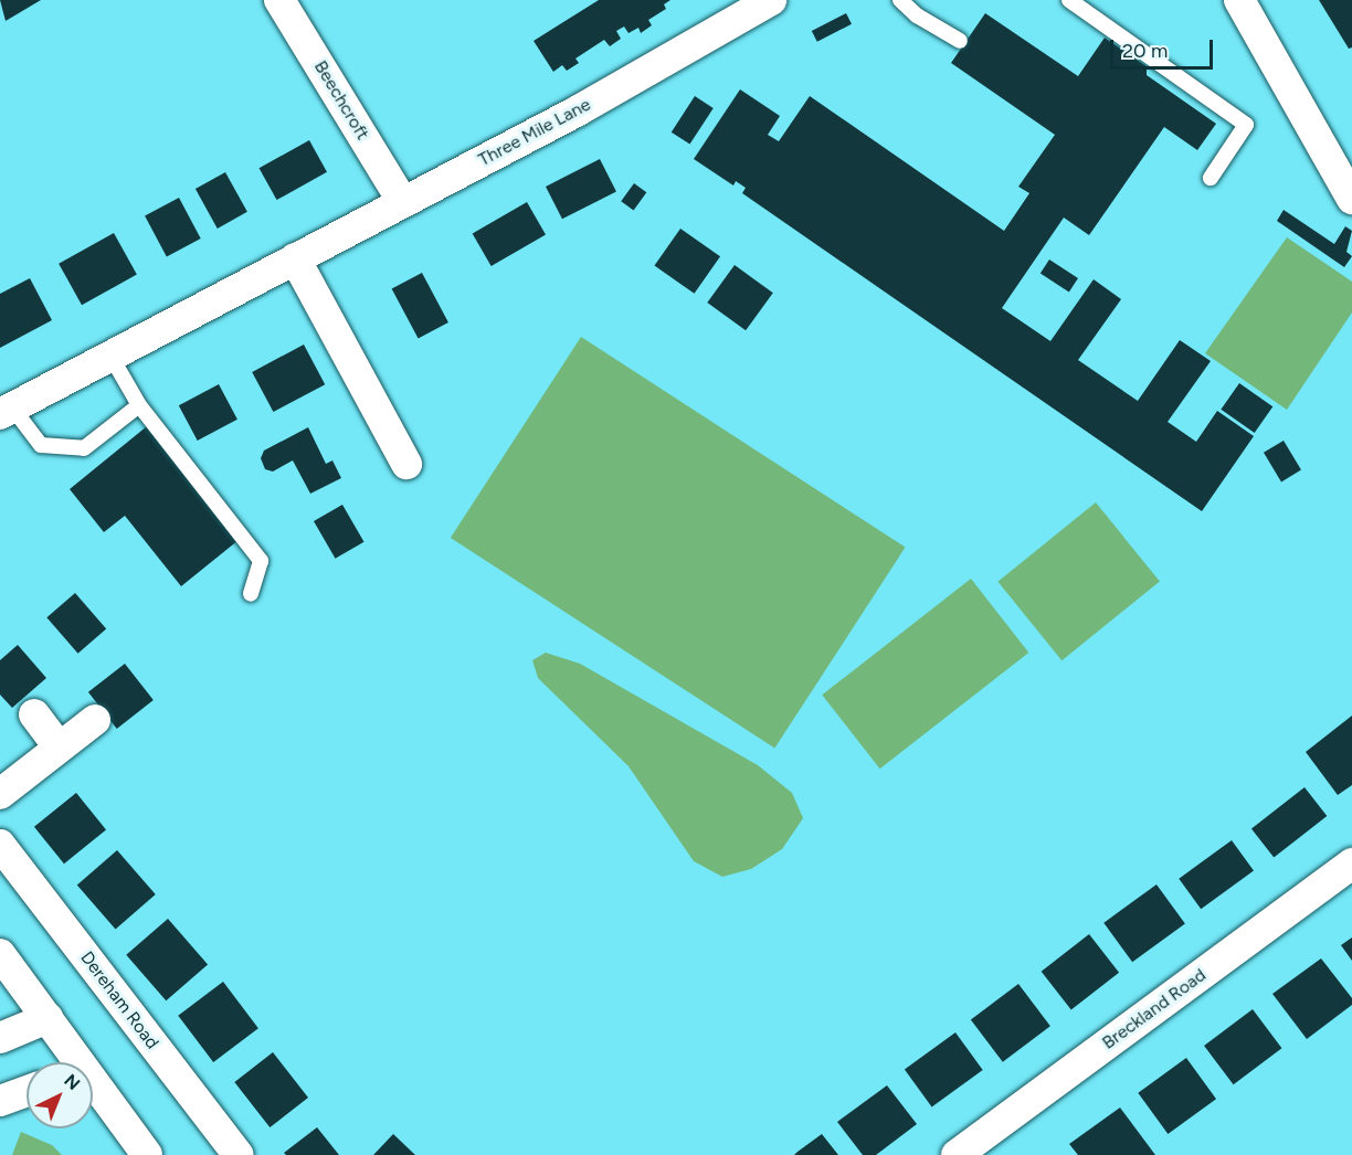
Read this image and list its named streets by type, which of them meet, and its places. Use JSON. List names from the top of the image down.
{
  "streets": {
    "street": [
      "Beechcroft",
      "Three Mile Lane",
      "Dereham Road",
      "Breckland Road"
    ]
  },
  "crossings": [
    ["Beechcroft", "Three Mile Lane"]
  ],
  "scale_bar": "20 m",
  "north": "top right"
}
